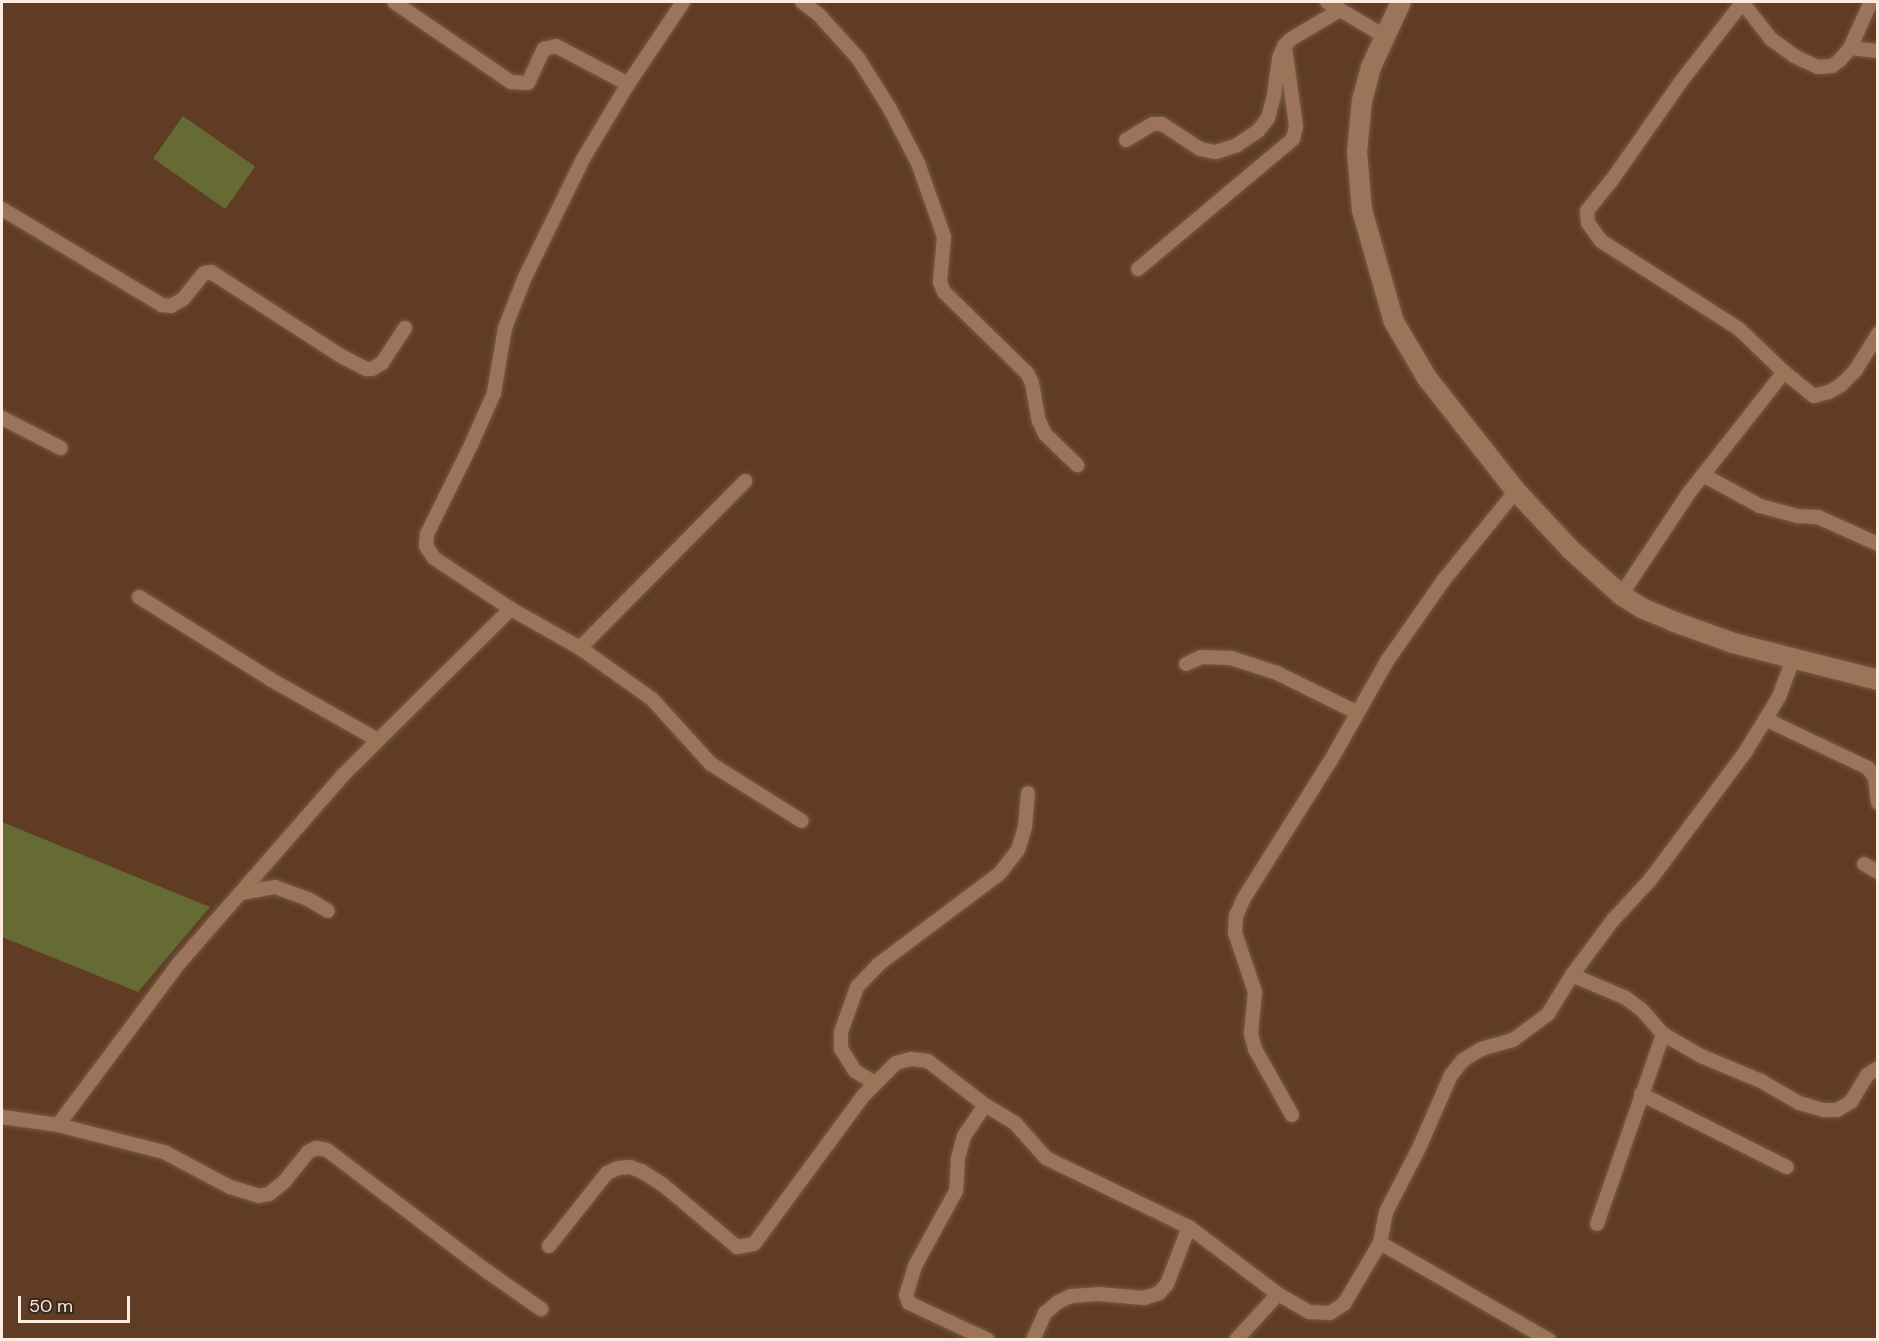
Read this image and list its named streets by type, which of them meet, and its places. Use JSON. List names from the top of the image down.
{
  "scale_bar": "50 m"
}
